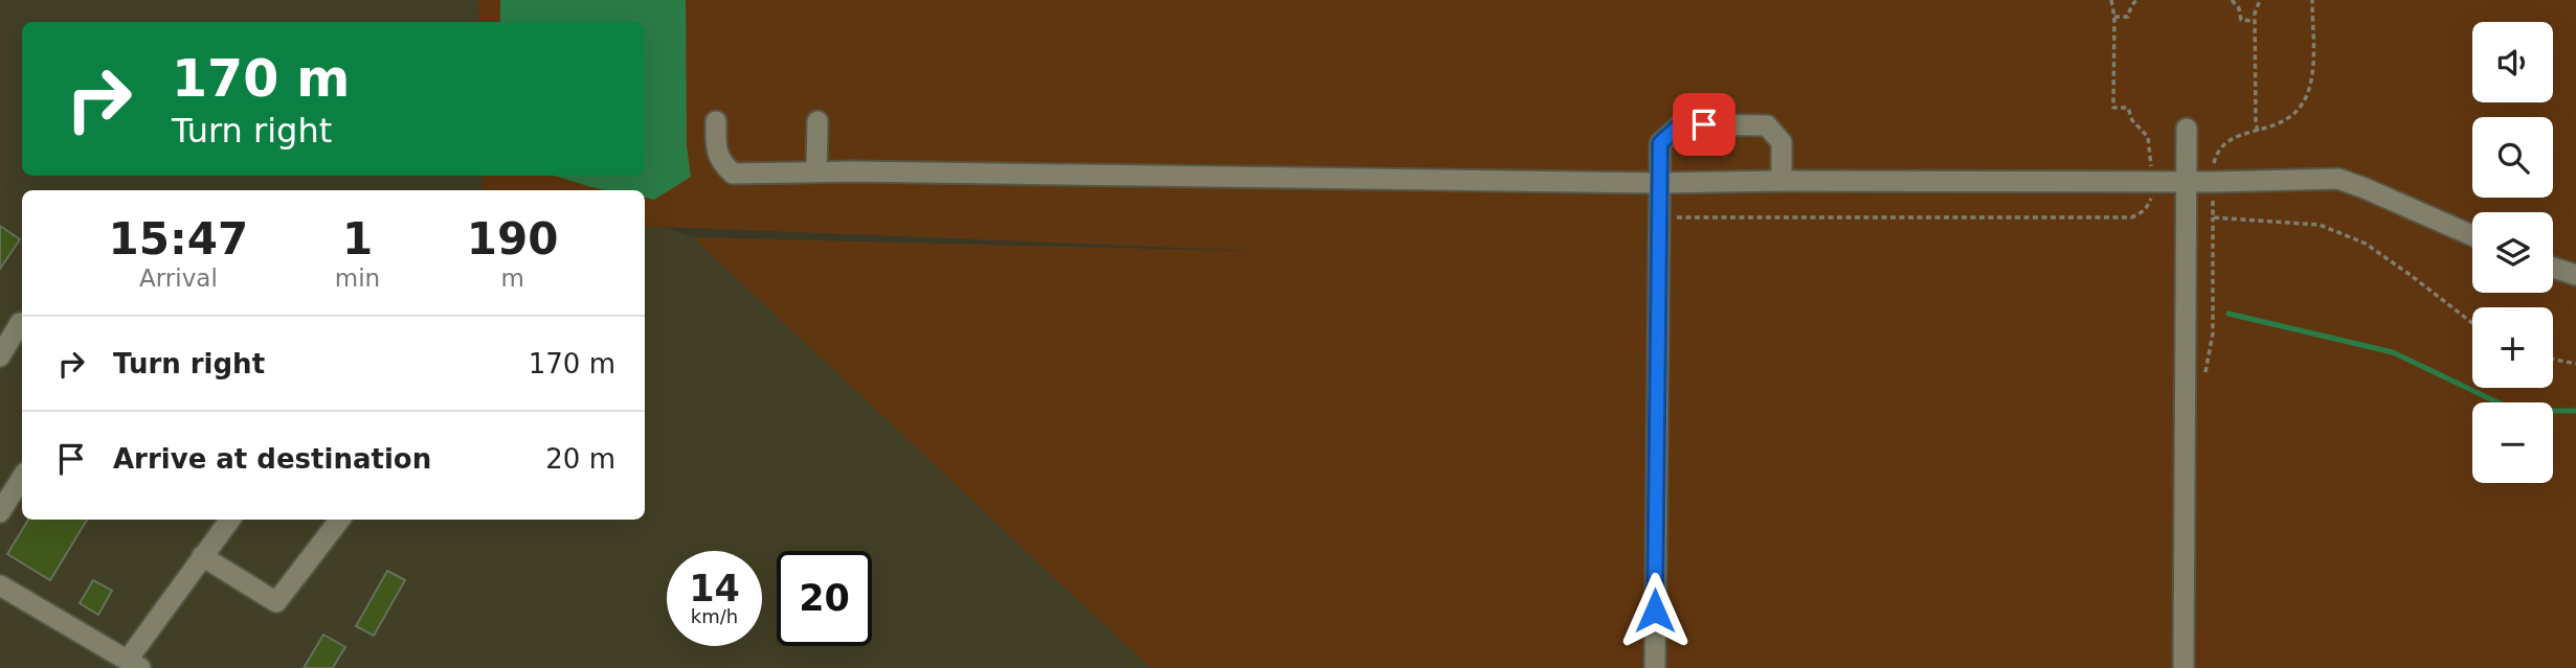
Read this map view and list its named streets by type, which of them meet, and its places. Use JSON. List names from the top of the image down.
{
  "page": {
    "map_buttons": ["+", "−"],
    "turn": ["170 m", "Turn right"],
    "eta": [
      "15:47",
      "Arrival",
      "1",
      "min",
      "190",
      "m"
    ],
    "list": [
      {
        "name": "Turn right",
        "value": "170 m"
      },
      {
        "name": "Arrive at destination",
        "value": "20 m"
      }
    ],
    "speed": "14 km/h",
    "limit": "20"
  }
}
